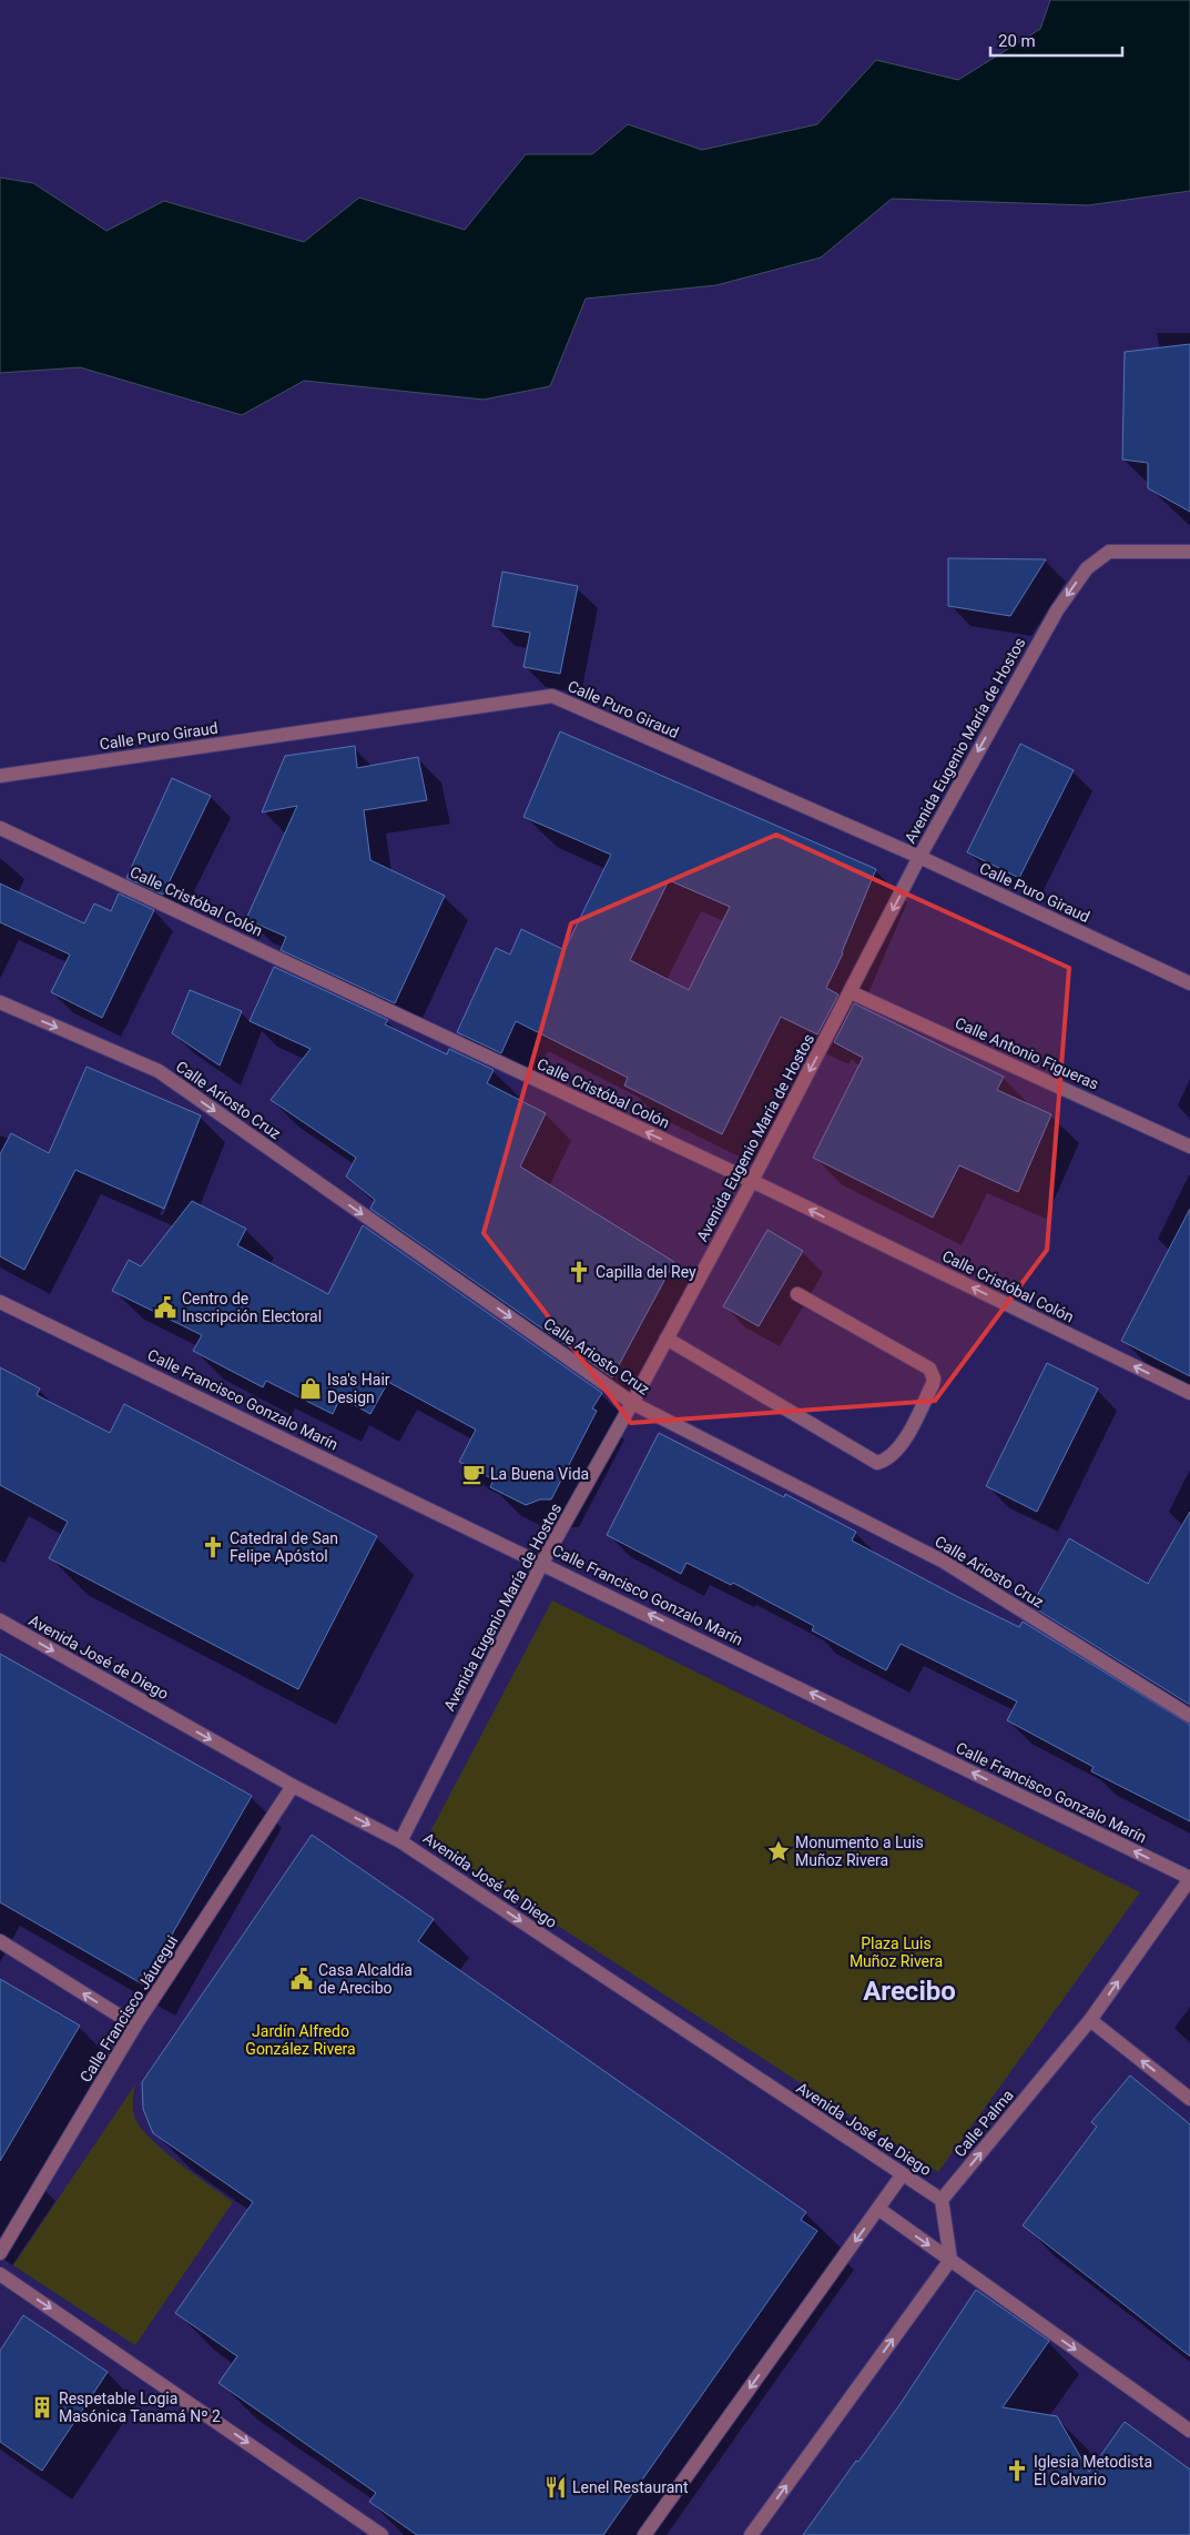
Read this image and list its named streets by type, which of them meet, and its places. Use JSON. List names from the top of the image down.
{
  "streets": {
    "street": [
      "Calle Puro Giraud",
      "Avenida Eugenio María de Hostos",
      "Calle Cristóbal Colón",
      "Calle Antonio Figueras",
      "Calle Ariosto Cruz",
      "Calle Francisco Gonzalo Marín",
      "Avenida José de Diego",
      "Calle Francisco Jáuregui",
      "Calle Palma"
    ]
  },
  "crossings": [
    ["Calle Puro Giraud", "Avenida Eugenio María de Hostos"],
    ["Avenida Eugenio María de Hostos", "Calle Cristóbal Colón"],
    ["Avenida Eugenio María de Hostos", "Calle Antonio Figueras"],
    ["Avenida Eugenio María de Hostos", "Calle Ariosto Cruz"],
    ["Avenida Eugenio María de Hostos", "Calle Francisco Gonzalo Marín"],
    ["Avenida Eugenio María de Hostos", "Avenida José de Diego"],
    ["Calle Francisco Gonzalo Marín", "Calle Palma"],
    ["Avenida José de Diego", "Calle Francisco Jáuregui"],
    ["Avenida José de Diego", "Calle Palma"]
  ],
  "one_way": [
    "Avenida Eugenio María de Hostos",
    "Calle Cristóbal Colón",
    "Calle Ariosto Cruz",
    "Calle Francisco Gonzalo Marín",
    "Avenida José de Diego",
    "Calle Palma"
  ],
  "districts": ["Arecibo"],
  "parks": ["Plaza Luis Muñoz Rivera", "Jardín Alfredo González Rivera"],
  "places": {
    "church": ["Capilla del Rey", "Catedral de San Felipe Apóstol", "Iglesia Metodista El Calvario"],
    "public building": ["Centro de Inscripción Electoral", "Casa Alcaldía de Arecibo"],
    "shop": ["Isa's Hair Design"],
    "cafe": ["La Buena Vida"],
    "place": ["Monumento a Luis Muñoz Rivera"],
    "building": ["Respetable Logia Masónica Tanamá Nº 2"],
    "restaurant": ["Lenel Restaurant"]
  },
  "scale_bar": "20 m"
}
